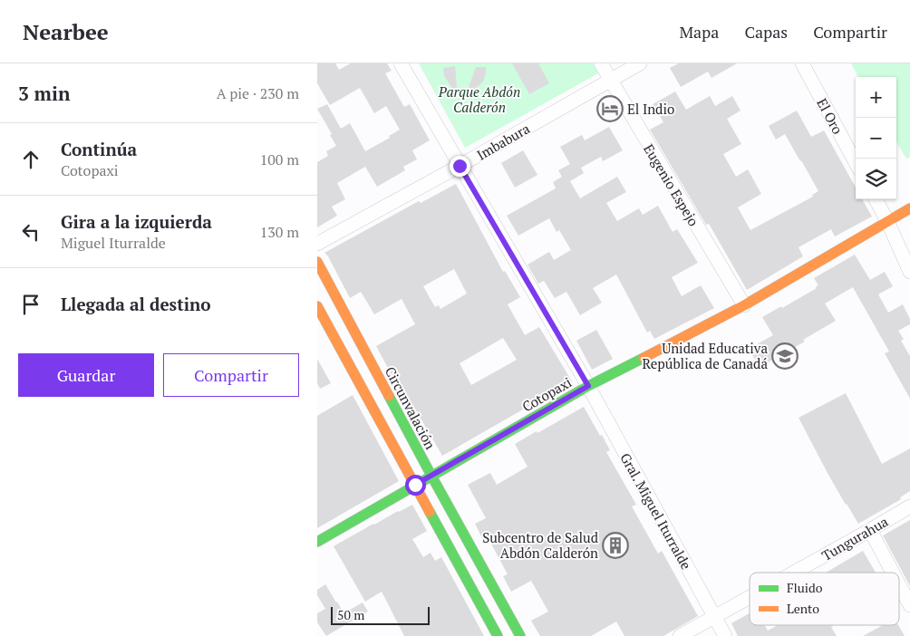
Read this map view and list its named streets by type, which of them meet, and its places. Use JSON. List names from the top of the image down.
{
  "streets": {
    "main road": ["Cotopaxi", "Circunvalación"],
    "street": [
      "El Oro",
      "Imbabura",
      "Eugenio Espejo",
      "Gral. Miguel Iturralde",
      "Tungurahua"
    ]
  },
  "crossings": [
    ["Imbabura", "Eugenio Espejo"],
    ["Imbabura", "Gral. Miguel Iturralde"],
    ["Eugenio Espejo", "Cotopaxi"],
    ["Cotopaxi", "Circunvalación"],
    ["Cotopaxi", "Gral. Miguel Iturralde"],
    ["Gral. Miguel Iturralde", "Tungurahua"]
  ],
  "parks": ["Parque Abdón Calderón"],
  "places": {
    "hotel": ["El Indio"],
    "school or university": ["Unidad Educativa República de Canadá"],
    "building": ["Subcentro de Salud Abdón Calderón"]
  },
  "legend": ["Fluido", "Lento"],
  "scale_bar": "50 m",
  "page": {
    "header": "Nearbee",
    "nav": ["Mapa", "Capas", "Compartir"],
    "heading": ["3 min", "A pie · 230 m"],
    "map_buttons": ["+", "−"],
    "list": [
      ["Continúa", "Cotopaxi", "100 m"],
      ["Gira a la izquierda", "Miguel Iturralde", "130 m"],
      "Llegada al destino"
    ],
    "buttons": ["Guardar", "Compartir"],
    "scale": "50 m"
  }
}
